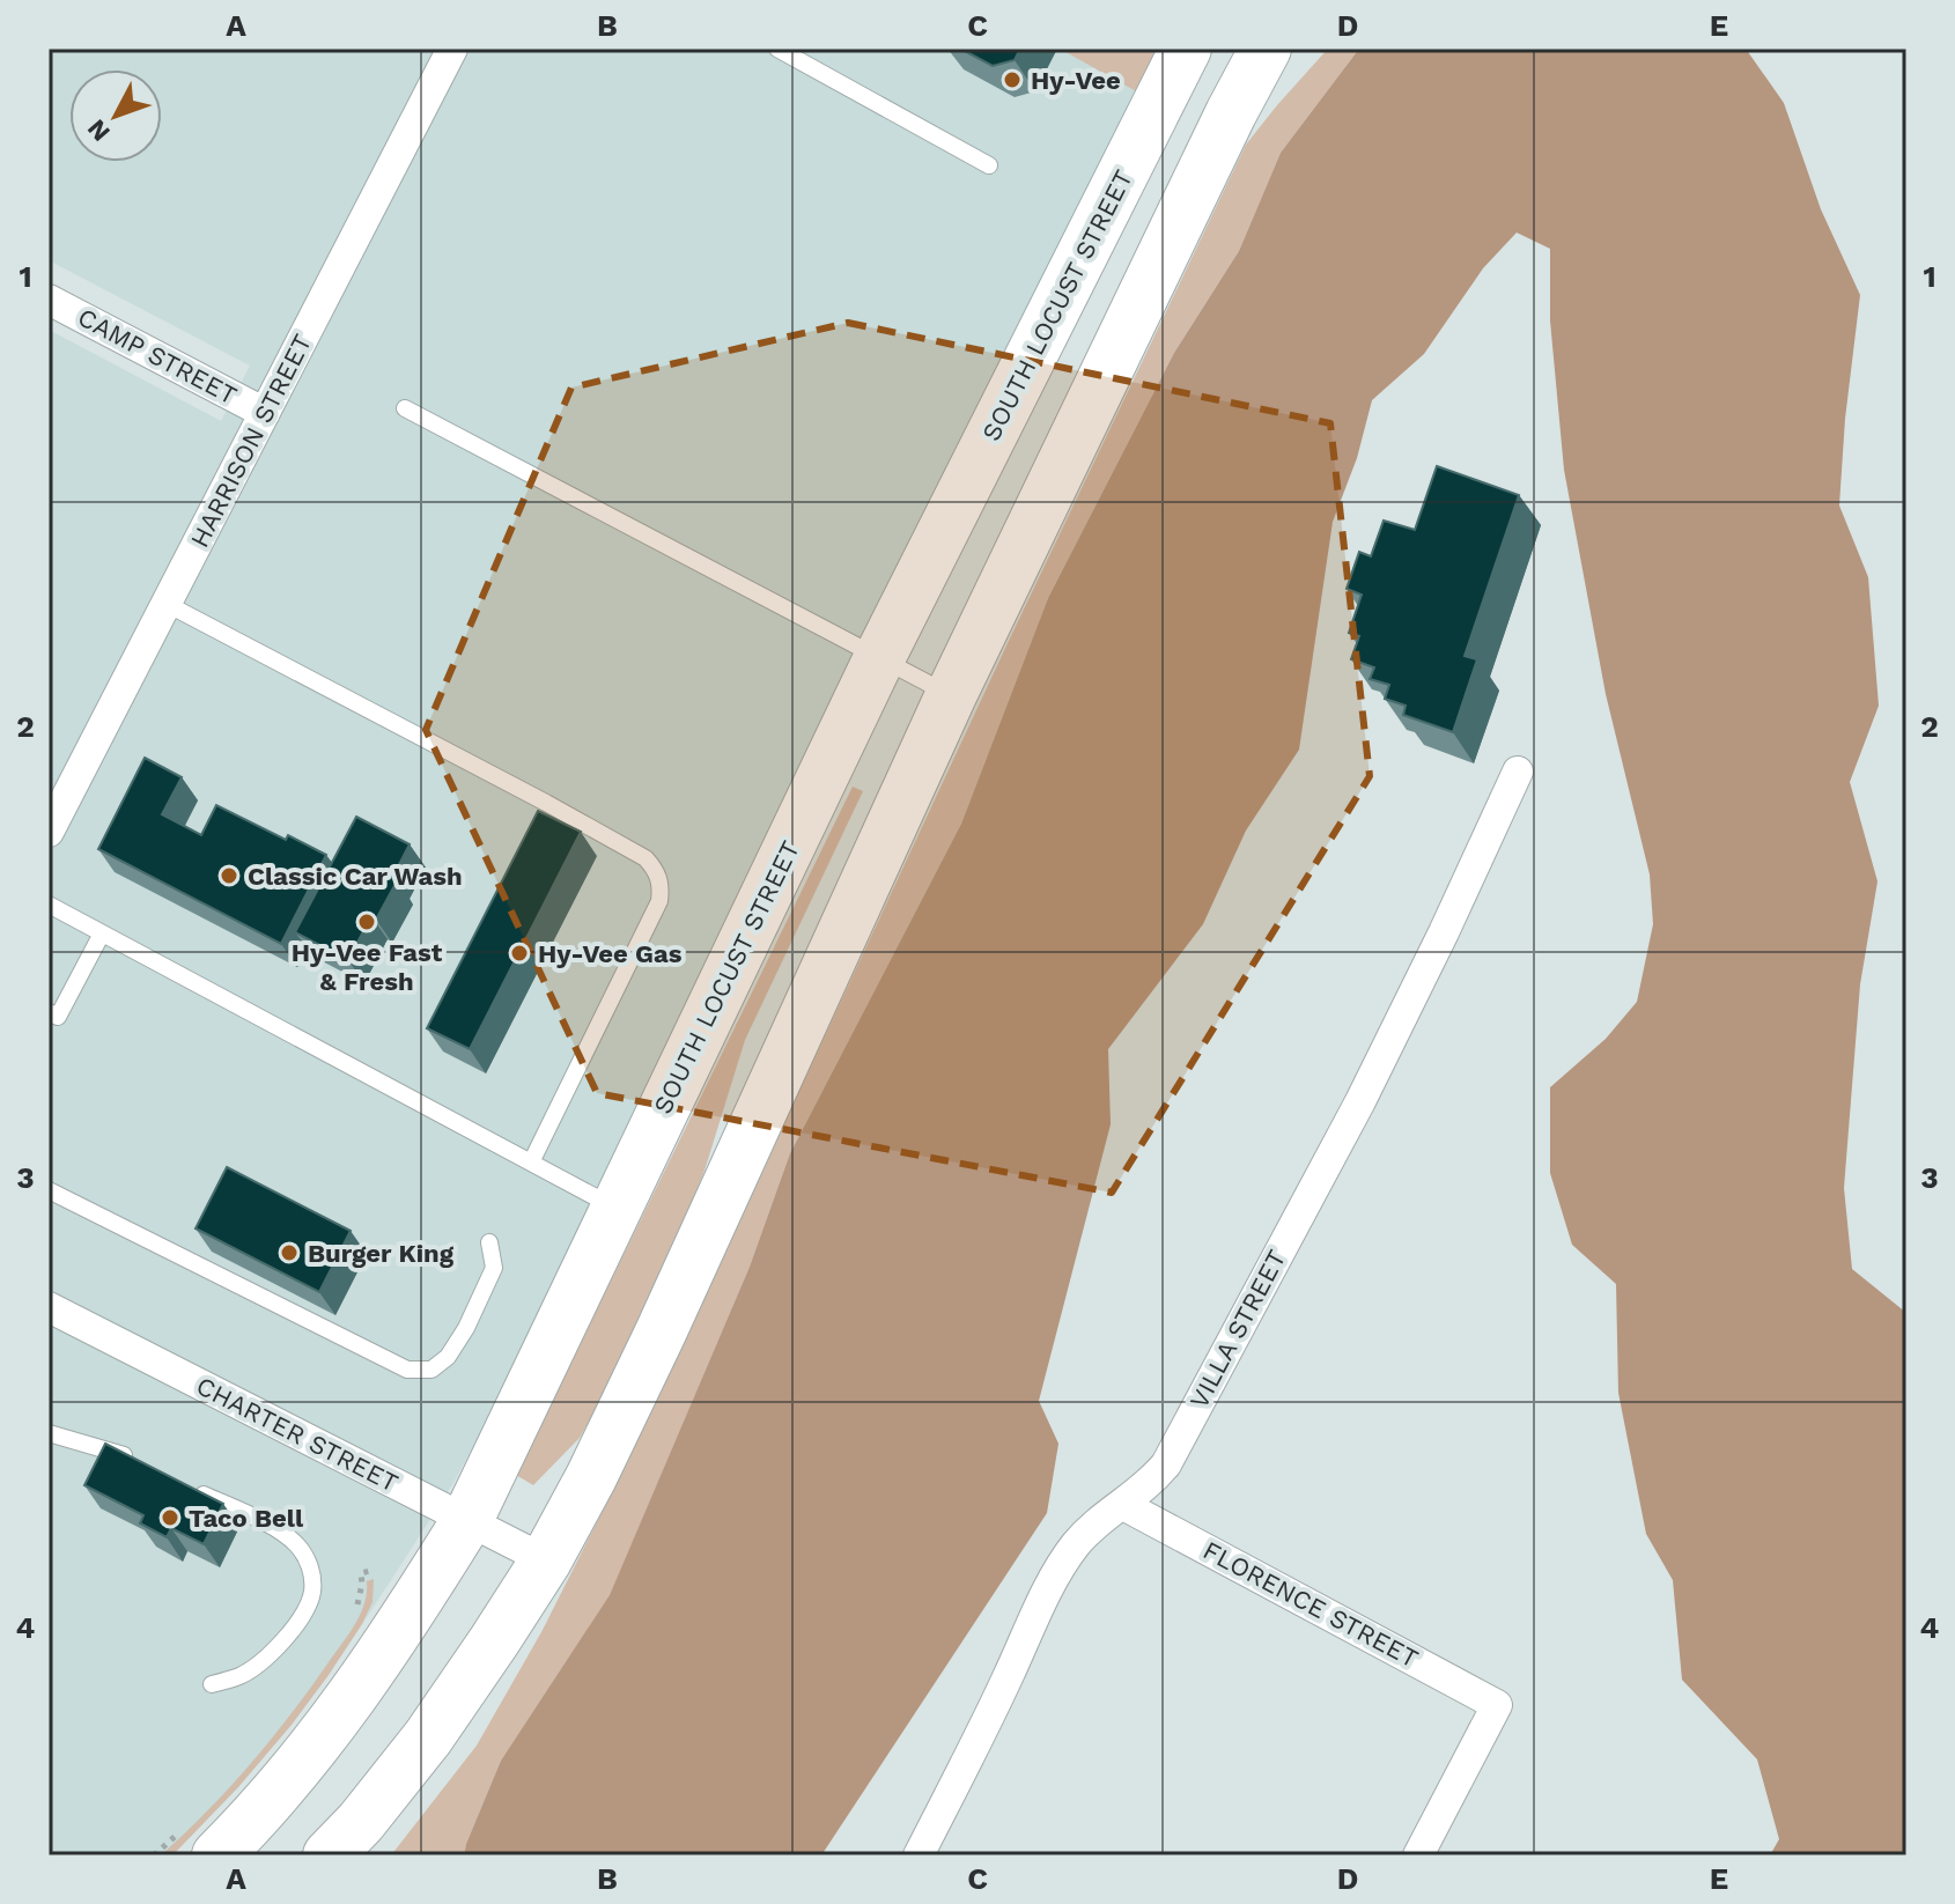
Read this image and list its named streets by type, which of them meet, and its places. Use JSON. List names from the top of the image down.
{
  "streets": {
    "highway": ["SOUTH LOCUST STREET"],
    "street": [
      "CAMP STREET",
      "HARRISON STREET",
      "VILLA STREET",
      "CHARTER STREET",
      "FLORENCE STREET"
    ]
  },
  "crossings": [
    ["SOUTH LOCUST STREET", "CHARTER STREET"],
    ["CAMP STREET", "HARRISON STREET"],
    ["VILLA STREET", "FLORENCE STREET"]
  ],
  "places": [
    "Hy-Vee",
    "Classic Car Wash",
    "Hy-Vee Fast & Fresh",
    "Hy-Vee Gas",
    "Burger King",
    "Taco Bell"
  ],
  "north": "bottom left",
  "grid": {
    "columns": [
      "A",
      "B",
      "C",
      "D",
      "E"
    ],
    "rows": [
      "1",
      "2",
      "3",
      "4"
    ]
  }
}
